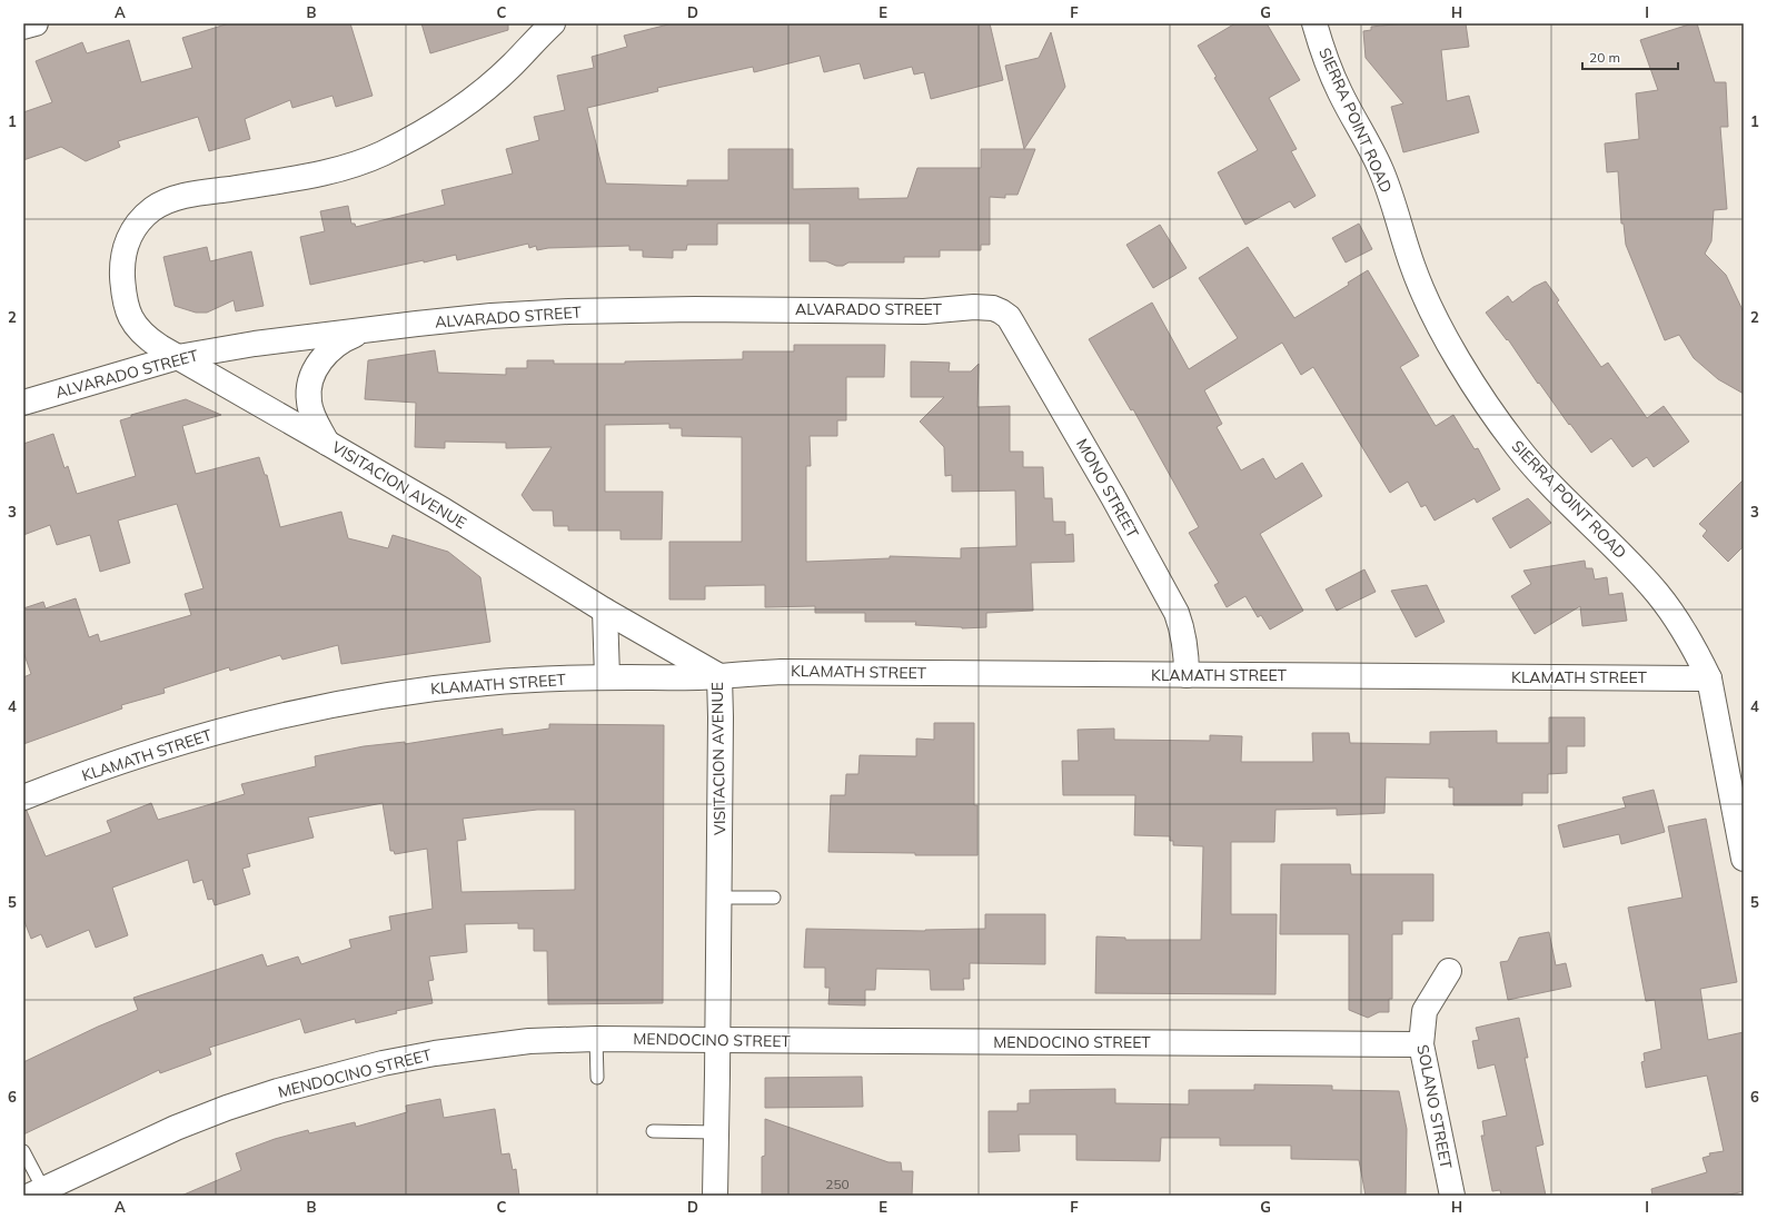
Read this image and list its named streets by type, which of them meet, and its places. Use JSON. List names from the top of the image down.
{
  "streets": {
    "street": [
      "SIERRA POINT ROAD",
      "ALVARADO STREET",
      "VISITACION AVENUE",
      "MONO STREET",
      "KLAMATH STREET",
      "MENDOCINO STREET",
      "SOLANO STREET"
    ]
  },
  "crossings": [
    ["SIERRA POINT ROAD", "KLAMATH STREET"],
    ["ALVARADO STREET", "VISITACION AVENUE"],
    ["ALVARADO STREET", "MONO STREET"],
    ["VISITACION AVENUE", "KLAMATH STREET"],
    ["VISITACION AVENUE", "MENDOCINO STREET"],
    ["MONO STREET", "KLAMATH STREET"],
    ["MENDOCINO STREET", "SOLANO STREET"]
  ],
  "house_numbers": ["250"],
  "scale_bar": "20 m",
  "grid": {
    "columns": [
      "A",
      "B",
      "C",
      "D",
      "E",
      "F",
      "G",
      "H",
      "I"
    ],
    "rows": [
      "1",
      "2",
      "3",
      "4",
      "5",
      "6"
    ]
  }
}
